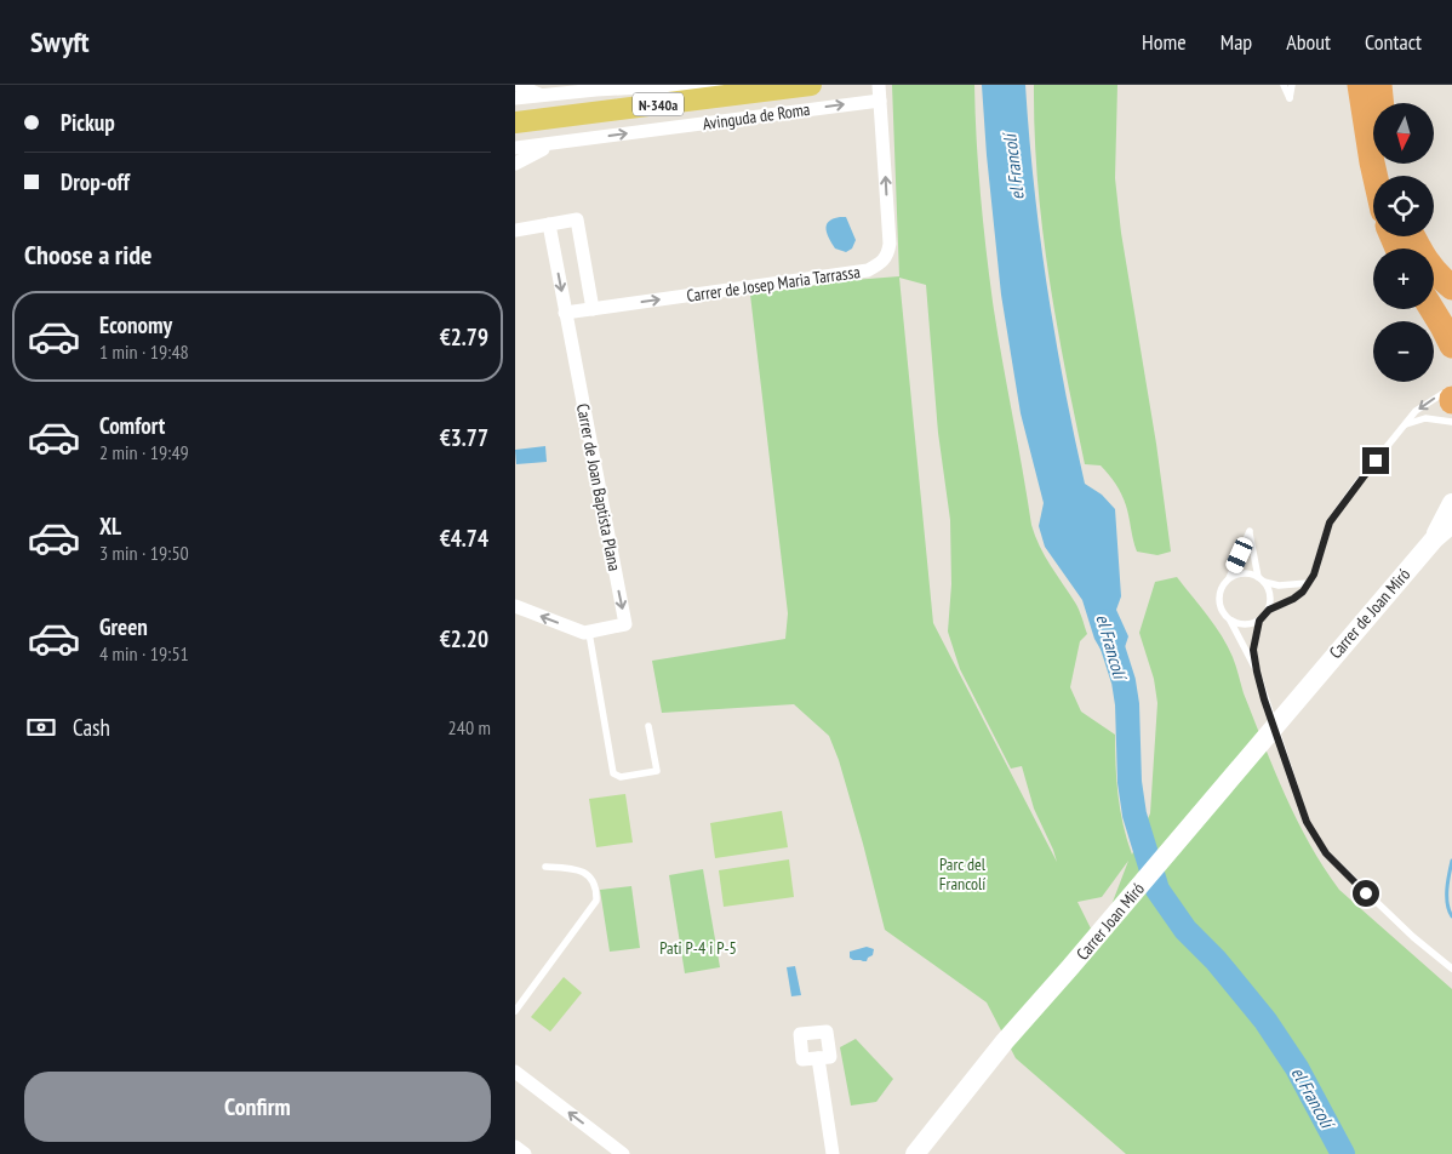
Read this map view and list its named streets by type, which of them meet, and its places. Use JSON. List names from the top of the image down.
{
  "streets": {
    "main road": ["N-340a", "Avinguda de Roma"],
    "street": [
      "Carrer de Josep Maria Tarrassa",
      "Carrer de Joan Baptista Plana",
      "Carrer de Joan Miró",
      "Carrer Joan Miró"
    ]
  },
  "crossings": [
    ["Avinguda de Roma", "Carrer de Josep Maria Tarrassa"],
    ["Carrer de Joan Miró", "Carrer Joan Miró"]
  ],
  "one_way": ["Carrer de Joan Baptista Plana"],
  "water": ["el Francolí"],
  "parks": ["Parc del Francolí", "Pati P-4 i P-5"],
  "north": "bottom",
  "page": {
    "header": "Swyft",
    "nav": [
      "Home",
      "Map",
      "About",
      "Contact"
    ],
    "banner": ["Pickup", "Drop-off"],
    "map_buttons": ["+", "−"],
    "heading": "Choose a ride",
    "list": [
      {
        "name": "Economy",
        "note": "1 min · 19:48",
        "value": "€2.79"
      },
      {
        "name": "Comfort",
        "note": "2 min · 19:49",
        "value": "€3.77"
      },
      {
        "name": "XL",
        "note": "3 min · 19:50",
        "value": "€4.74"
      },
      {
        "name": "Green",
        "note": "4 min · 19:51",
        "value": "€2.20"
      }
    ],
    "pay": ["Cash", "240 m"],
    "buttons": "Confirm"
  }
}
